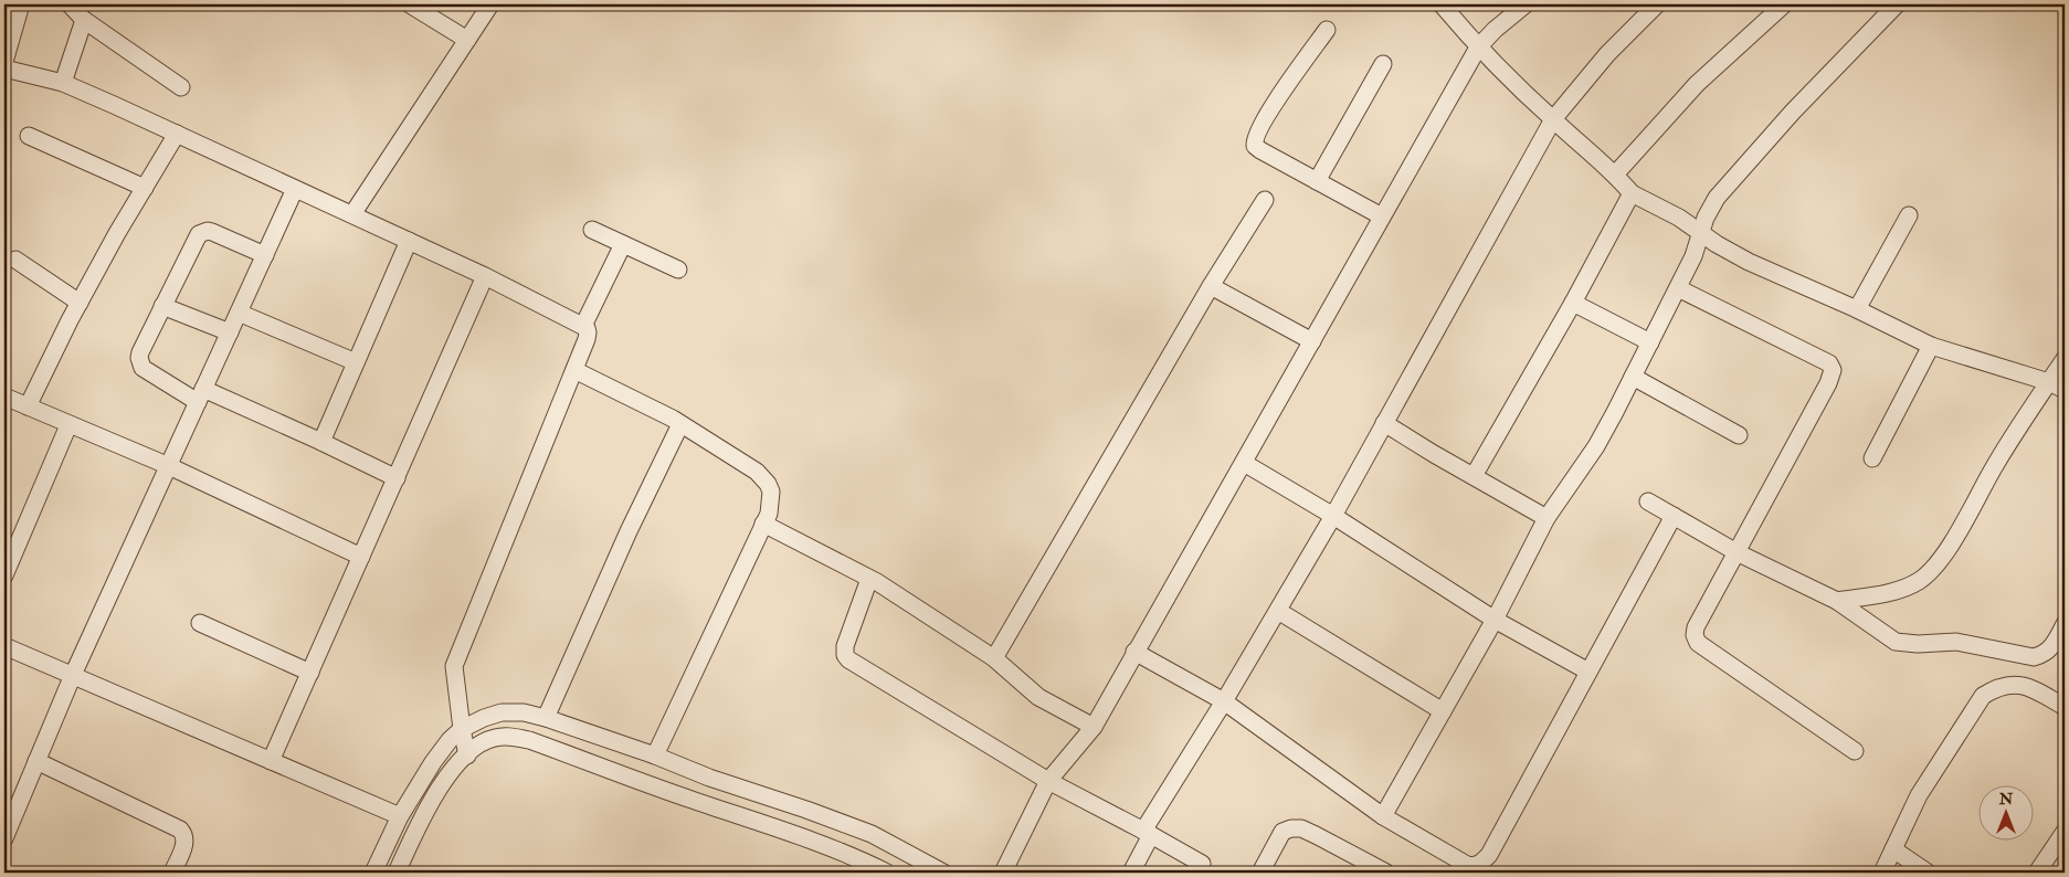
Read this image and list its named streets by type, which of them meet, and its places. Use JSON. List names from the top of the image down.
{
  "north": "top"
}
